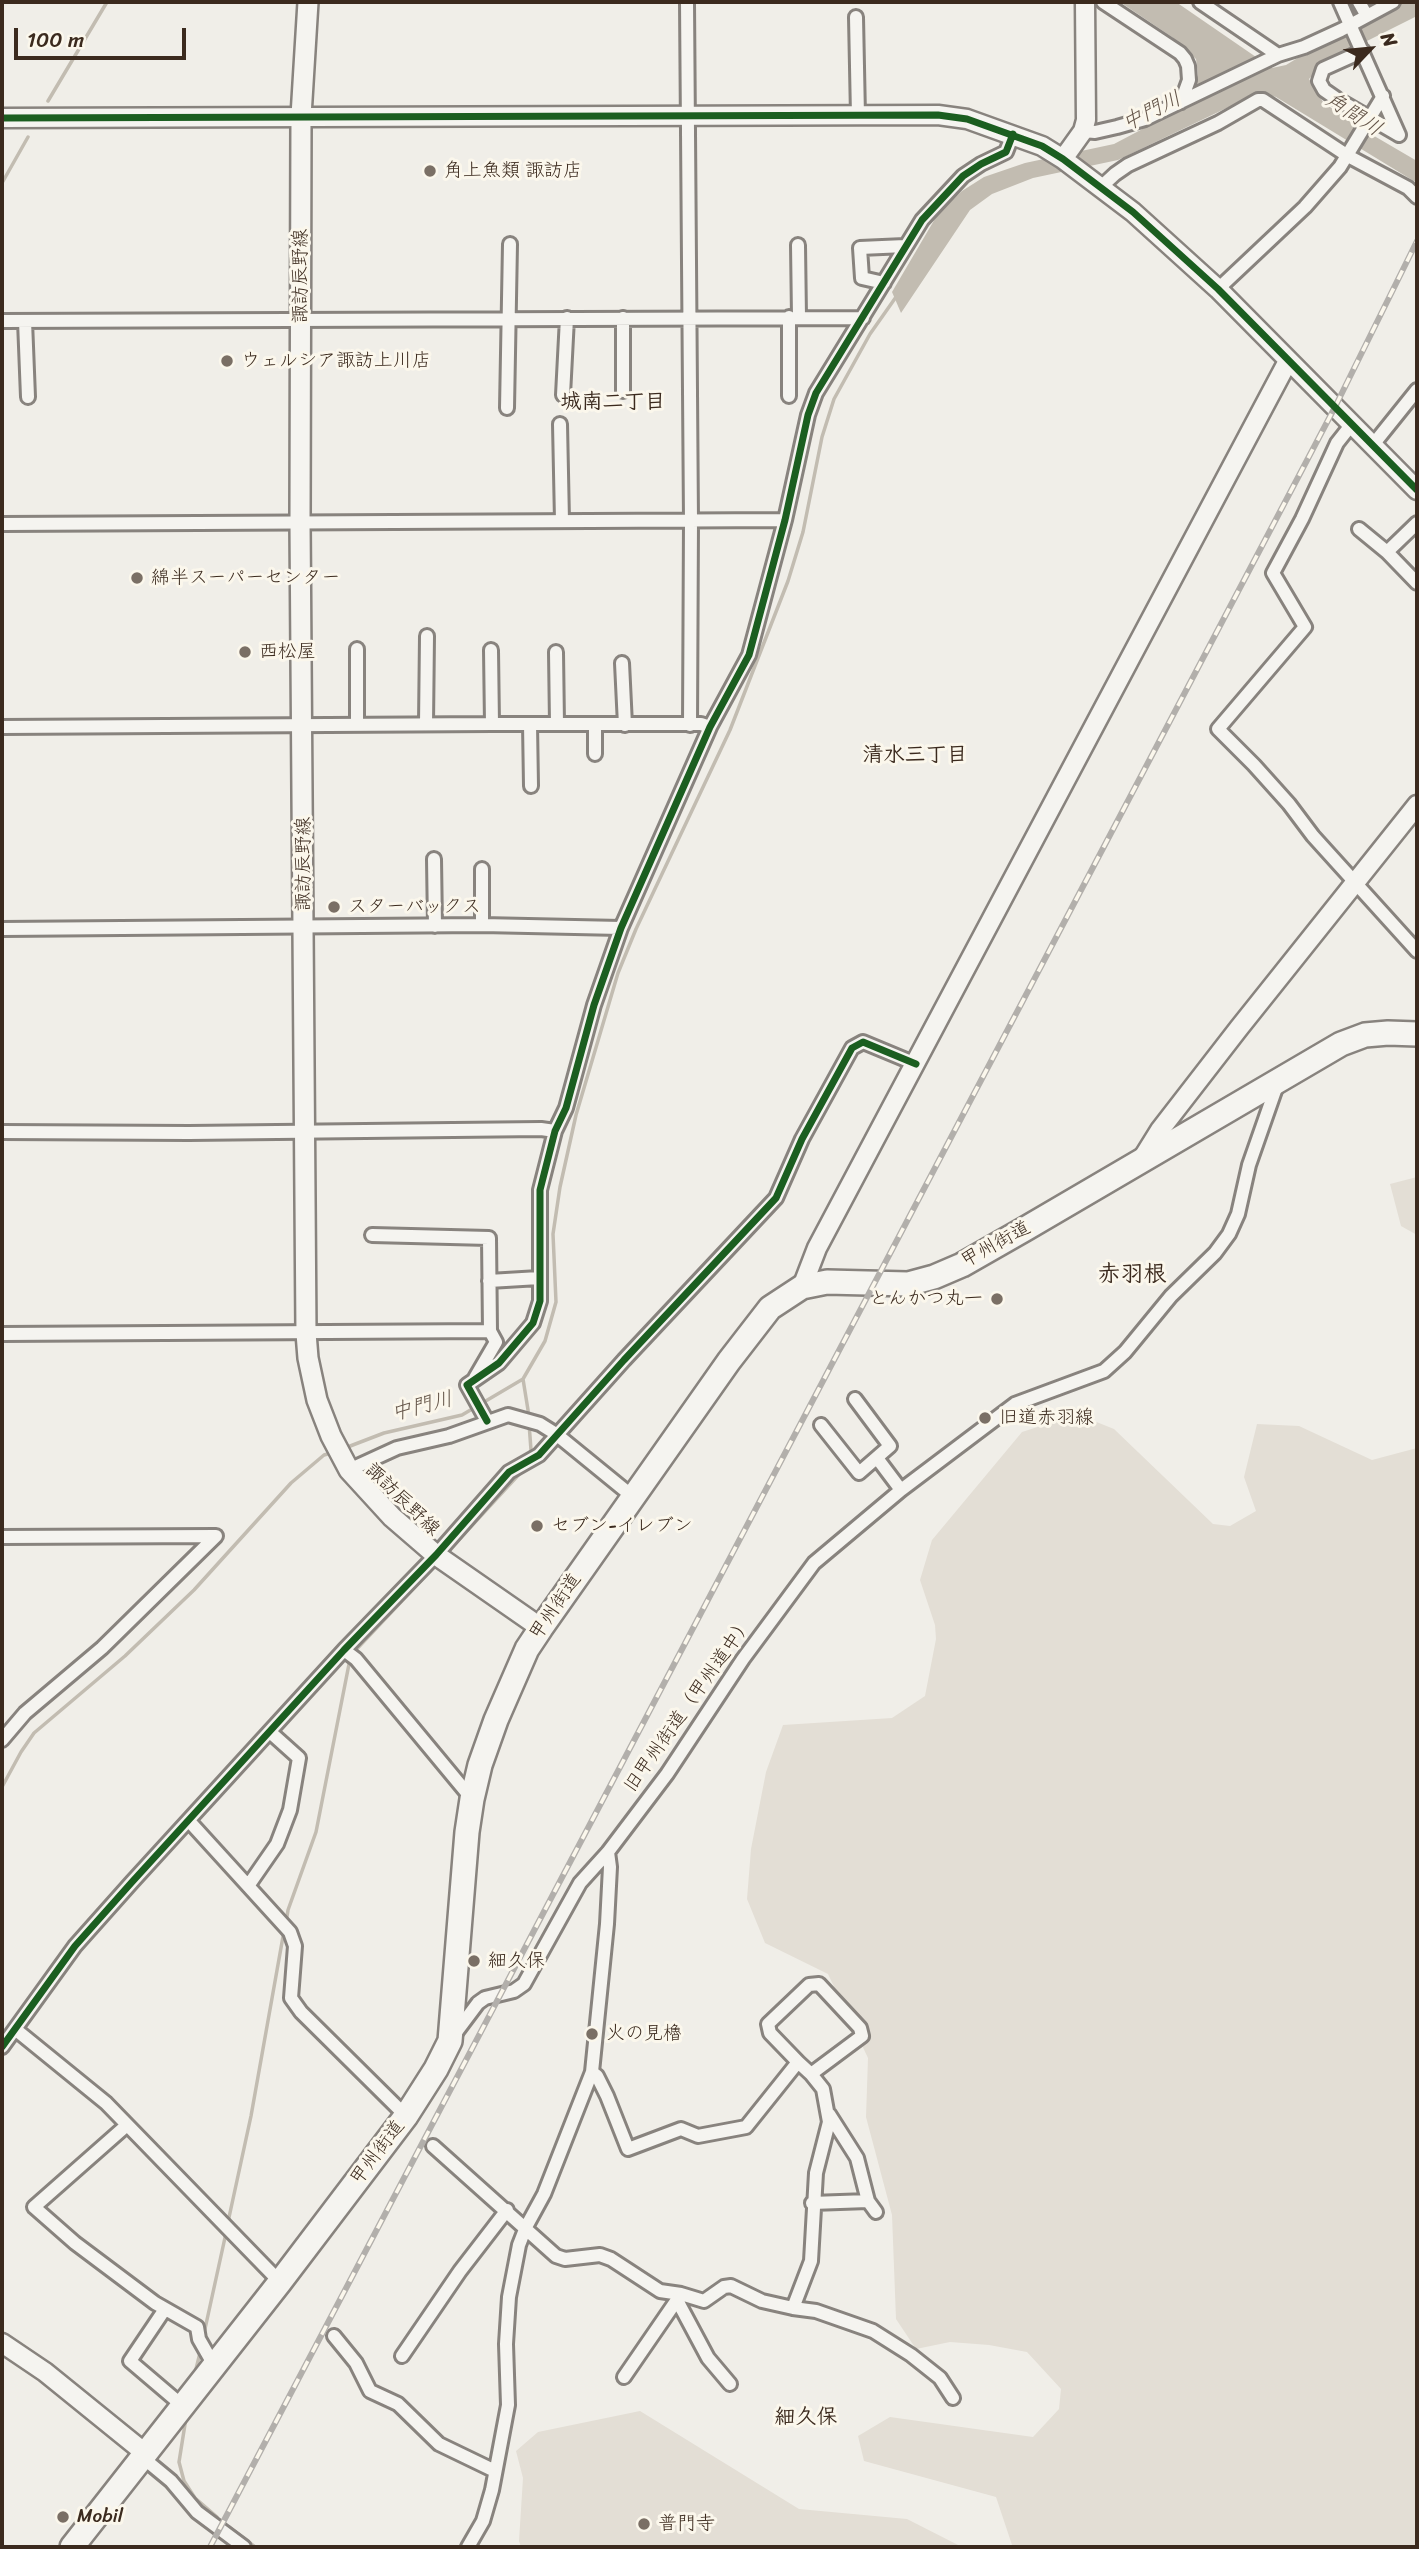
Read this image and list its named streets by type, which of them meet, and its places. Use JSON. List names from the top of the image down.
{
  "streets": {
    "highway": ["甲州街道"],
    "main road": ["諏訪辰野線"],
    "street": ["旧甲州街道（甲州道中）"]
  },
  "crossings": [
    ["諏訪辰野線", "甲州街道"],
    ["甲州街道", "旧甲州街道（甲州道中）"]
  ],
  "districts": [
    "城南二丁目",
    "清水三丁目",
    "赤羽根",
    "細久保"
  ],
  "water": ["中門川", "角間川"],
  "places": [
    "角上魚類 諏訪店",
    "ウェルシア諏訪上川店",
    "綿半スーパーセンター",
    "西松屋",
    "スターバックス",
    "とんかつ丸一",
    "旧道赤羽線",
    "セブン-イレブン",
    "細久保",
    "火の見櫓",
    "Mobil",
    "普門寺"
  ],
  "scale_bar": "100 m",
  "north": "top right"
}
